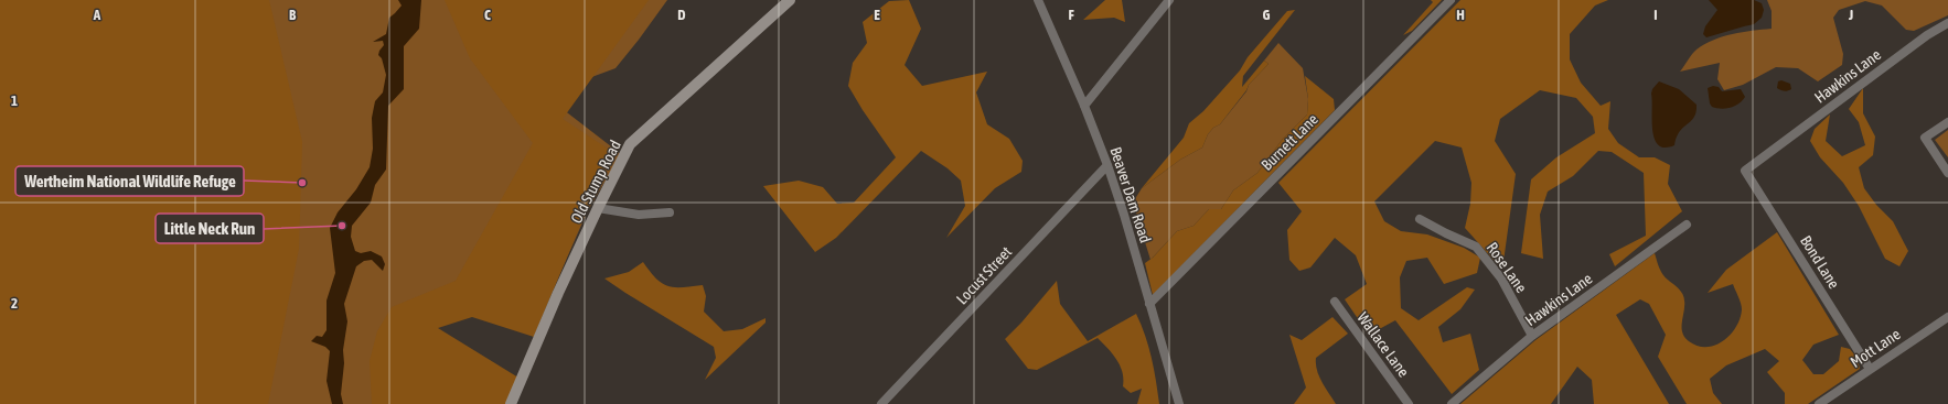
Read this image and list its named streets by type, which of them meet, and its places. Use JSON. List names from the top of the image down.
{
  "streets": {
    "street": [
      "Hawkins Lane",
      "Burnett Lane",
      "Old Stump Road",
      "Beaver Dam Road",
      "Bond Lane",
      "Rose Lane",
      "Locust Street",
      "Wallace Lane",
      "Mott Lane"
    ]
  },
  "crossings": [
    ["Hawkins Lane", "Bond Lane"],
    ["Hawkins Lane", "Rose Lane"],
    ["Burnett Lane", "Beaver Dam Road"],
    ["Beaver Dam Road", "Locust Street"],
    ["Bond Lane", "Mott Lane"]
  ],
  "places": ["Wertheim National Wildlife Refuge", "Little Neck Run"],
  "grid": {
    "columns": [
      "A",
      "B",
      "C",
      "D",
      "E",
      "F",
      "G",
      "H",
      "I",
      "J"
    ],
    "rows": ["1", "2"]
  }
}
